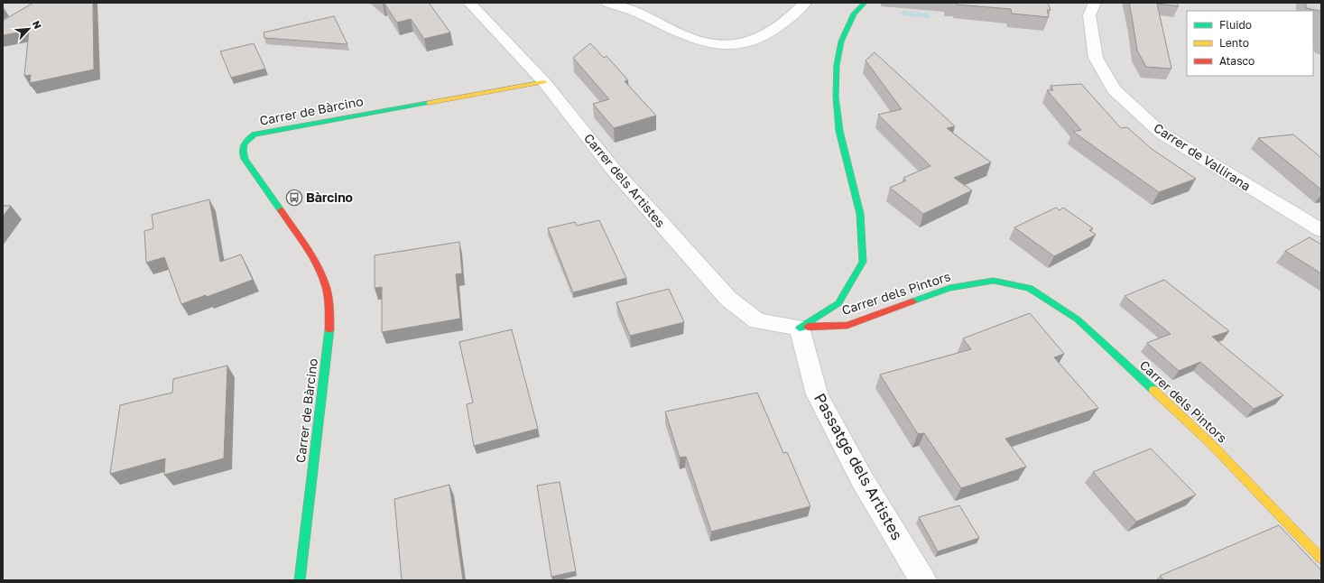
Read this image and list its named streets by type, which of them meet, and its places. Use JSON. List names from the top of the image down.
{
  "streets": {
    "street": [
      "Carrer de Bàrcino",
      "Carrer de Vallirana",
      "Carrer dels Artistes",
      "Carrer dels Pintors",
      "Passatge dels Artistes"
    ]
  },
  "crossings": [
    ["Carrer de Bàrcino", "Carrer dels Artistes"],
    ["Carrer dels Artistes", "Carrer dels Pintors"],
    ["Carrer dels Artistes", "Passatge dels Artistes"],
    ["Carrer dels Pintors", "Passatge dels Artistes"]
  ],
  "places": {
    "bus stop": ["Bàrcino"]
  },
  "legend": ["Fluido", "Lento", "Atasco"],
  "north": "top right"
}
